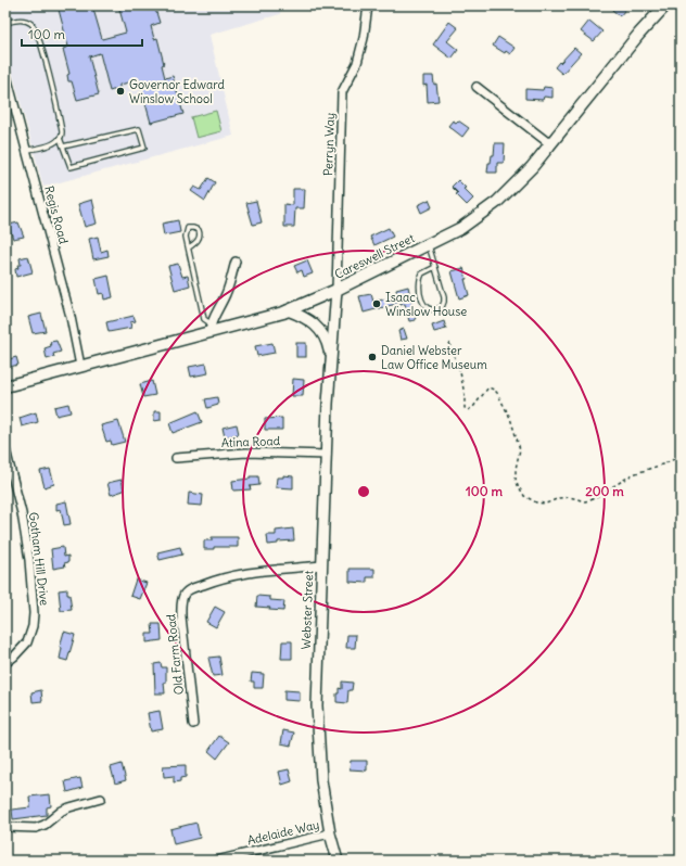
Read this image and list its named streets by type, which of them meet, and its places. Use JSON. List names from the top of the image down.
{
  "streets": {
    "main road": ["Careswell Street"],
    "street": [
      "Perryn Way",
      "Regis Road",
      "Atina Road",
      "Gotham Hill Drive",
      "Webster Street",
      "Old Farm Road",
      "Adelaide Way"
    ]
  },
  "crossings": [
    ["Perryn Way", "Careswell Street"],
    ["Perryn Way", "Webster Street"],
    ["Regis Road", "Careswell Street"],
    ["Careswell Street", "Webster Street"],
    ["Atina Road", "Webster Street"],
    ["Webster Street", "Old Farm Road"],
    ["Webster Street", "Adelaide Way"]
  ],
  "places": ["Governor Edward Winslow School", "Isaac Winslow House", "Daniel Webster Law Office Museum"],
  "scale_bar": "100 m",
  "rings": ["100 m", "200 m"]
}
